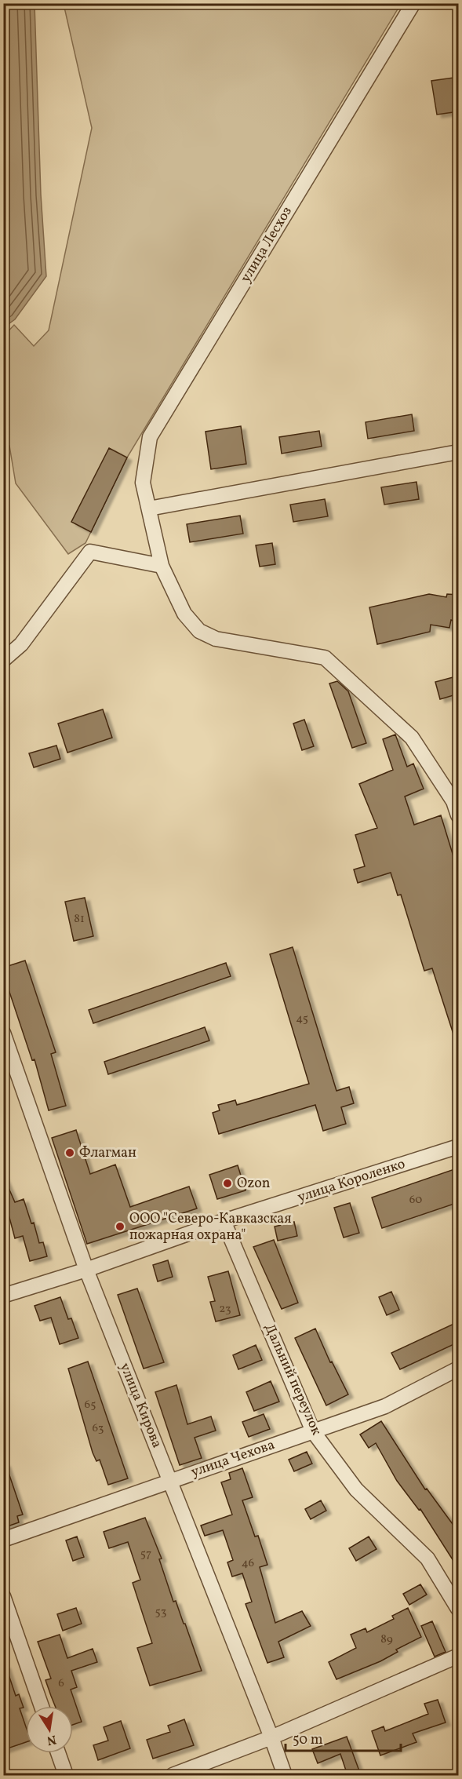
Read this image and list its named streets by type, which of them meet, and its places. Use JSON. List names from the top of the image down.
{
  "streets": {
    "street": [
      "улица Лесхоз",
      "улица Короленко",
      "Дальний переулок",
      "улица Кирова",
      "улица Чехова"
    ]
  },
  "crossings": [
    ["улица Короленко", "Дальний переулок"],
    ["улица Короленко", "улица Кирова"],
    ["Дальний переулок", "улица Чехова"],
    ["улица Кирова", "улица Чехова"]
  ],
  "places": ["Флагман", "Ozon", "ООО \"Северо-Кавказская пожарная охрана\""],
  "house_numbers": [
    "81",
    "45",
    "60",
    "23",
    "65",
    "63",
    "57",
    "46",
    "53",
    "89",
    "6"
  ],
  "scale_bar": "50 m",
  "north": "bottom"
}
